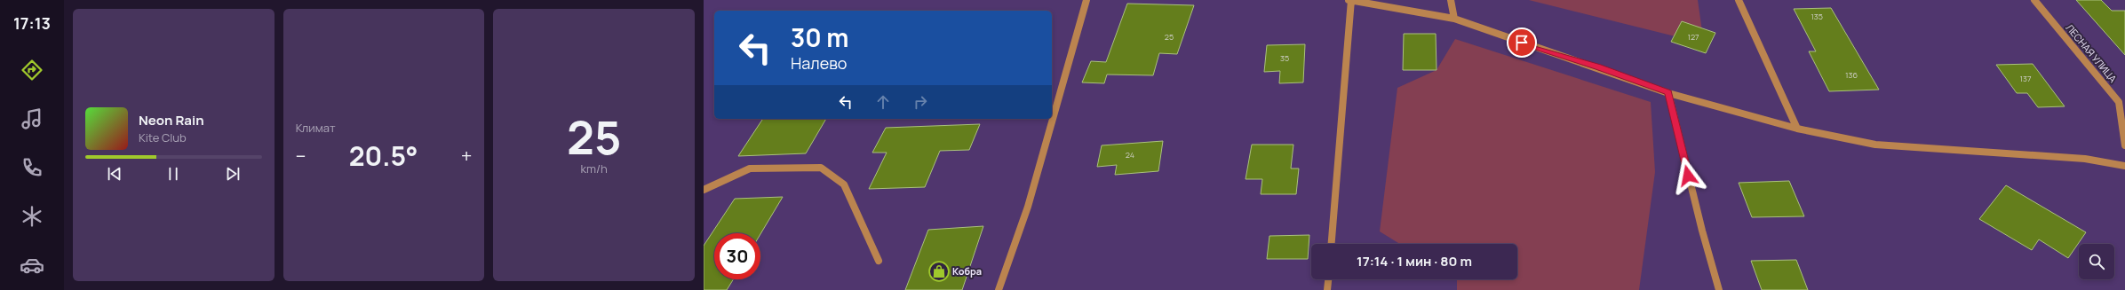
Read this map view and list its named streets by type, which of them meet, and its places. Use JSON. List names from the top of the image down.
{
  "streets": {
    "street": ["ЛЕСНАЯ УЛИЦА"]
  },
  "places": {
    "shop": ["Кобра"]
  },
  "house_numbers": [
    "135",
    "25",
    "127",
    "35",
    "136",
    "137",
    "24"
  ],
  "page": {
    "tabs": "17:13",
    "tile": [
      "Климат",
      ["25", "km/h"]
    ],
    "turn": ["30 m", "Налево"],
    "song": ["Neon Rain", "Kite Club"],
    "heat": ["−", "20.5°", "+"],
    "limit": "30",
    "trip": "17:14 · 1 мин · 80 m"
  }
}
